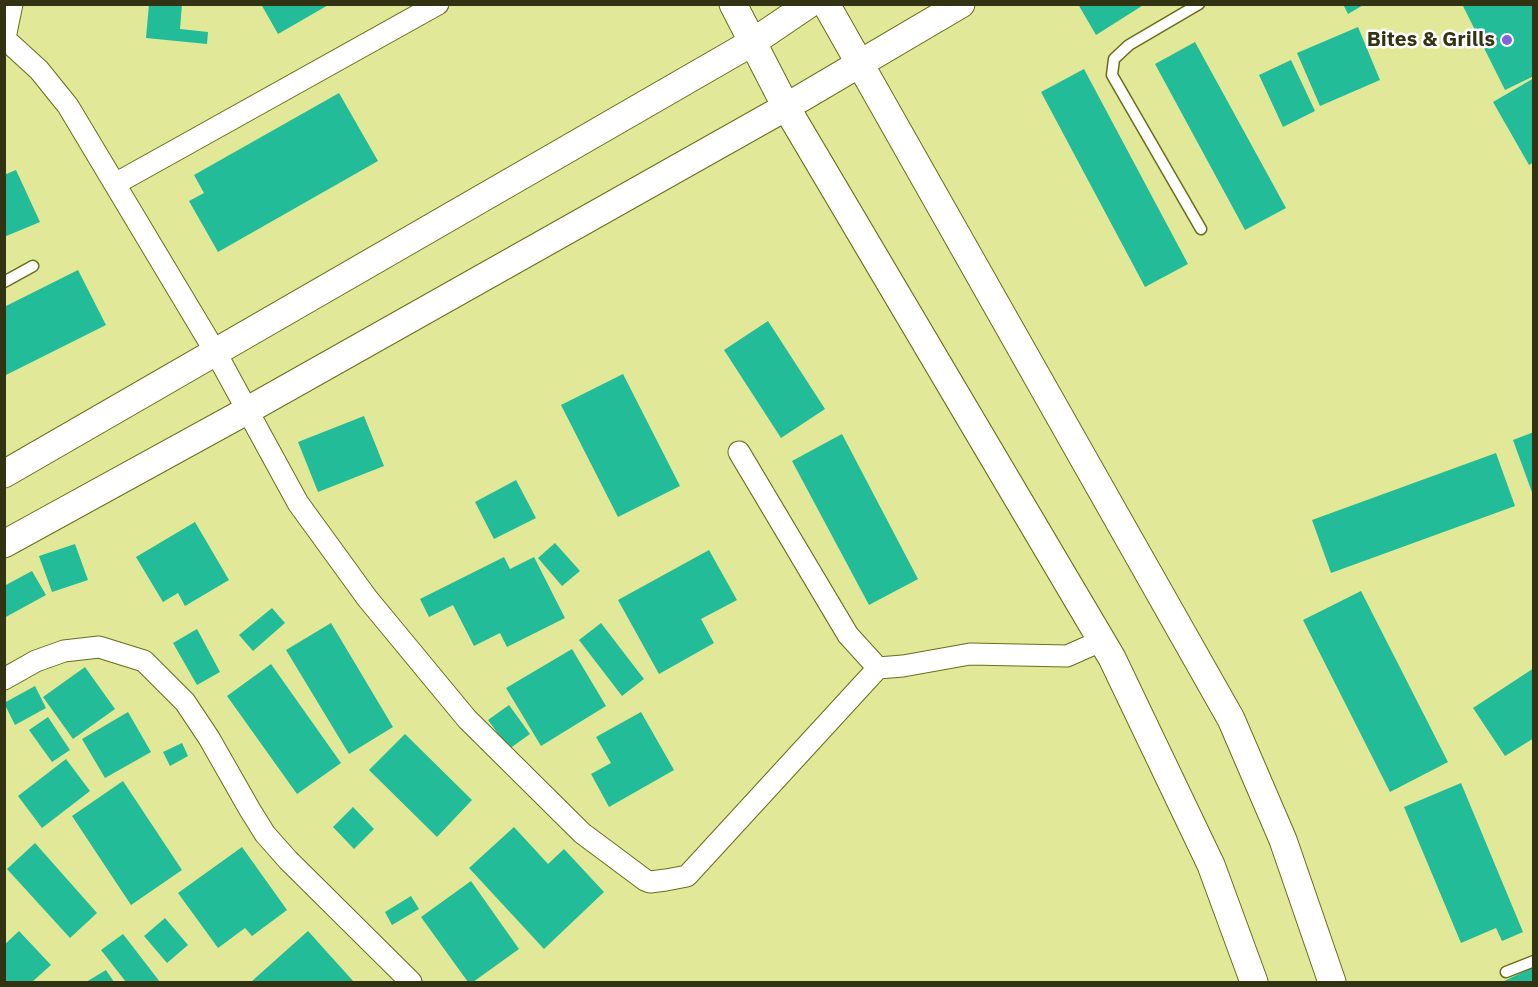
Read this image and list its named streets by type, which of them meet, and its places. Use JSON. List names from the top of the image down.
{
  "places": ["Bites & Grills"]
}
